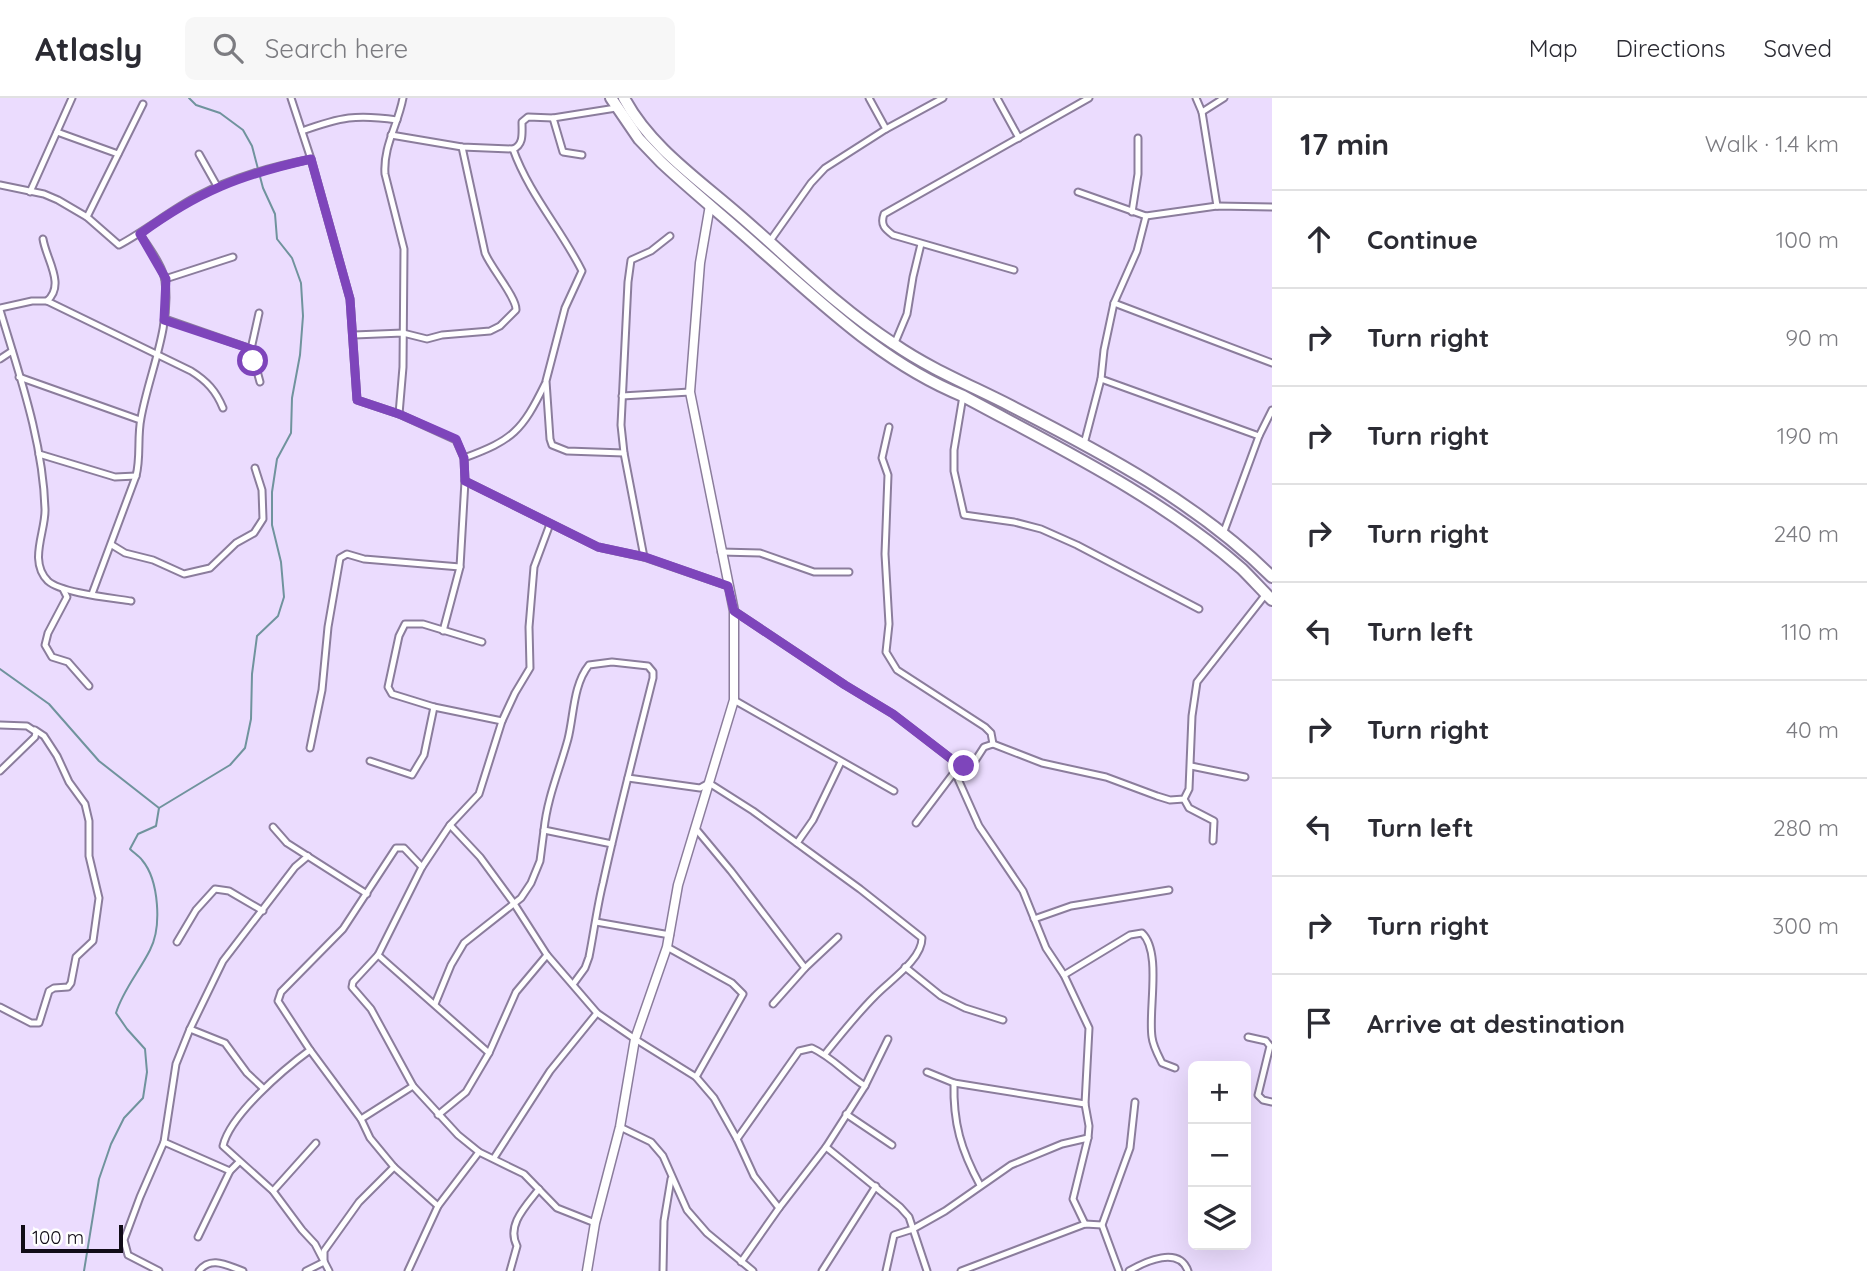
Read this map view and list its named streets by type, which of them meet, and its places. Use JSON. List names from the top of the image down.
{
  "scale_bar": "100 m",
  "page": {
    "header": "Atlasly",
    "search": "Search here",
    "nav": ["Map", "Directions", "Saved"],
    "heading": ["17 min", "Walk · 1.4 km"],
    "list": [
      ["Continue", "100 m"],
      ["Turn right", "90 m"],
      ["Turn right", "190 m"],
      ["Turn right", "240 m"],
      ["Turn left", "110 m"],
      ["Turn right", "40 m"],
      ["Turn left", "280 m"],
      ["Turn right", "300 m"],
      "Arrive at destination"
    ],
    "map_buttons": ["+", "−"],
    "scale": "100 m"
  }
}
